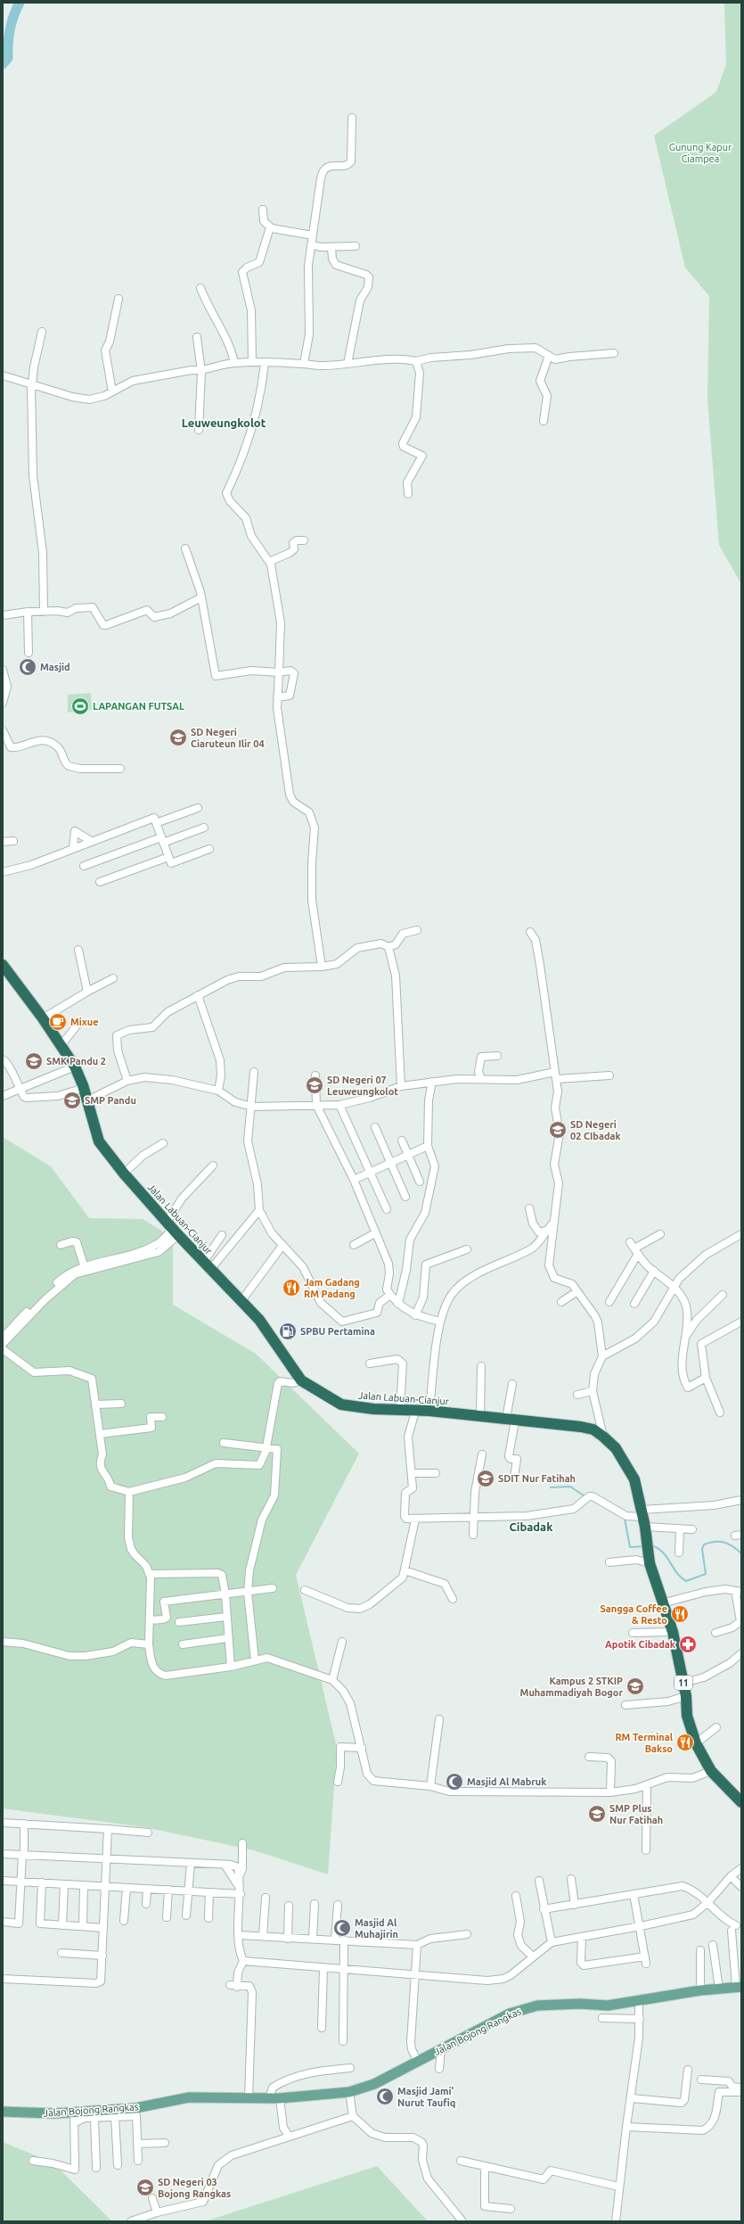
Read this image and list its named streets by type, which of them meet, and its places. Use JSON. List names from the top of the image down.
{
  "streets": {
    "highway": ["Jalan Labuan-Cianjur", "11"],
    "main road": ["Jalan Bojong Rangkas"]
  },
  "districts": ["Leuweungkolot", "Cibadak"],
  "parks": ["Gunung Kapur Ciampea"],
  "places": {
    "mosque": [
      "Masjid",
      "Masjid Al Mabruk",
      "Masjid Al Muhajirin",
      "Masjid Jami' Nurut Taufiq"
    ],
    "sports": ["LAPANGAN FUTSAL"],
    "school or university": [
      "SD Negeri Ciaruteun Ilir 04",
      "SMK Pandu 2",
      "SD Negeri 07 Leuweungkolot",
      "SMP Pandu",
      "SD Negeri 02 CIbadak",
      "SDIT Nur Fatihah",
      "Kampus 2 STKIP Muhammadiyah Bogor",
      "SMP Plus Nur Fatihah",
      "SD Negeri 03 Bojong Rangkas"
    ],
    "cafe": ["Mixue"],
    "restaurant": ["Jam Gadang RM Padang", "Sangga Coffee & Resto", "RM Terminal Bakso"],
    "fuel station": ["SPBU Pertamina"],
    "pharmacy": ["Apotik Cibadak"]
  }
}
